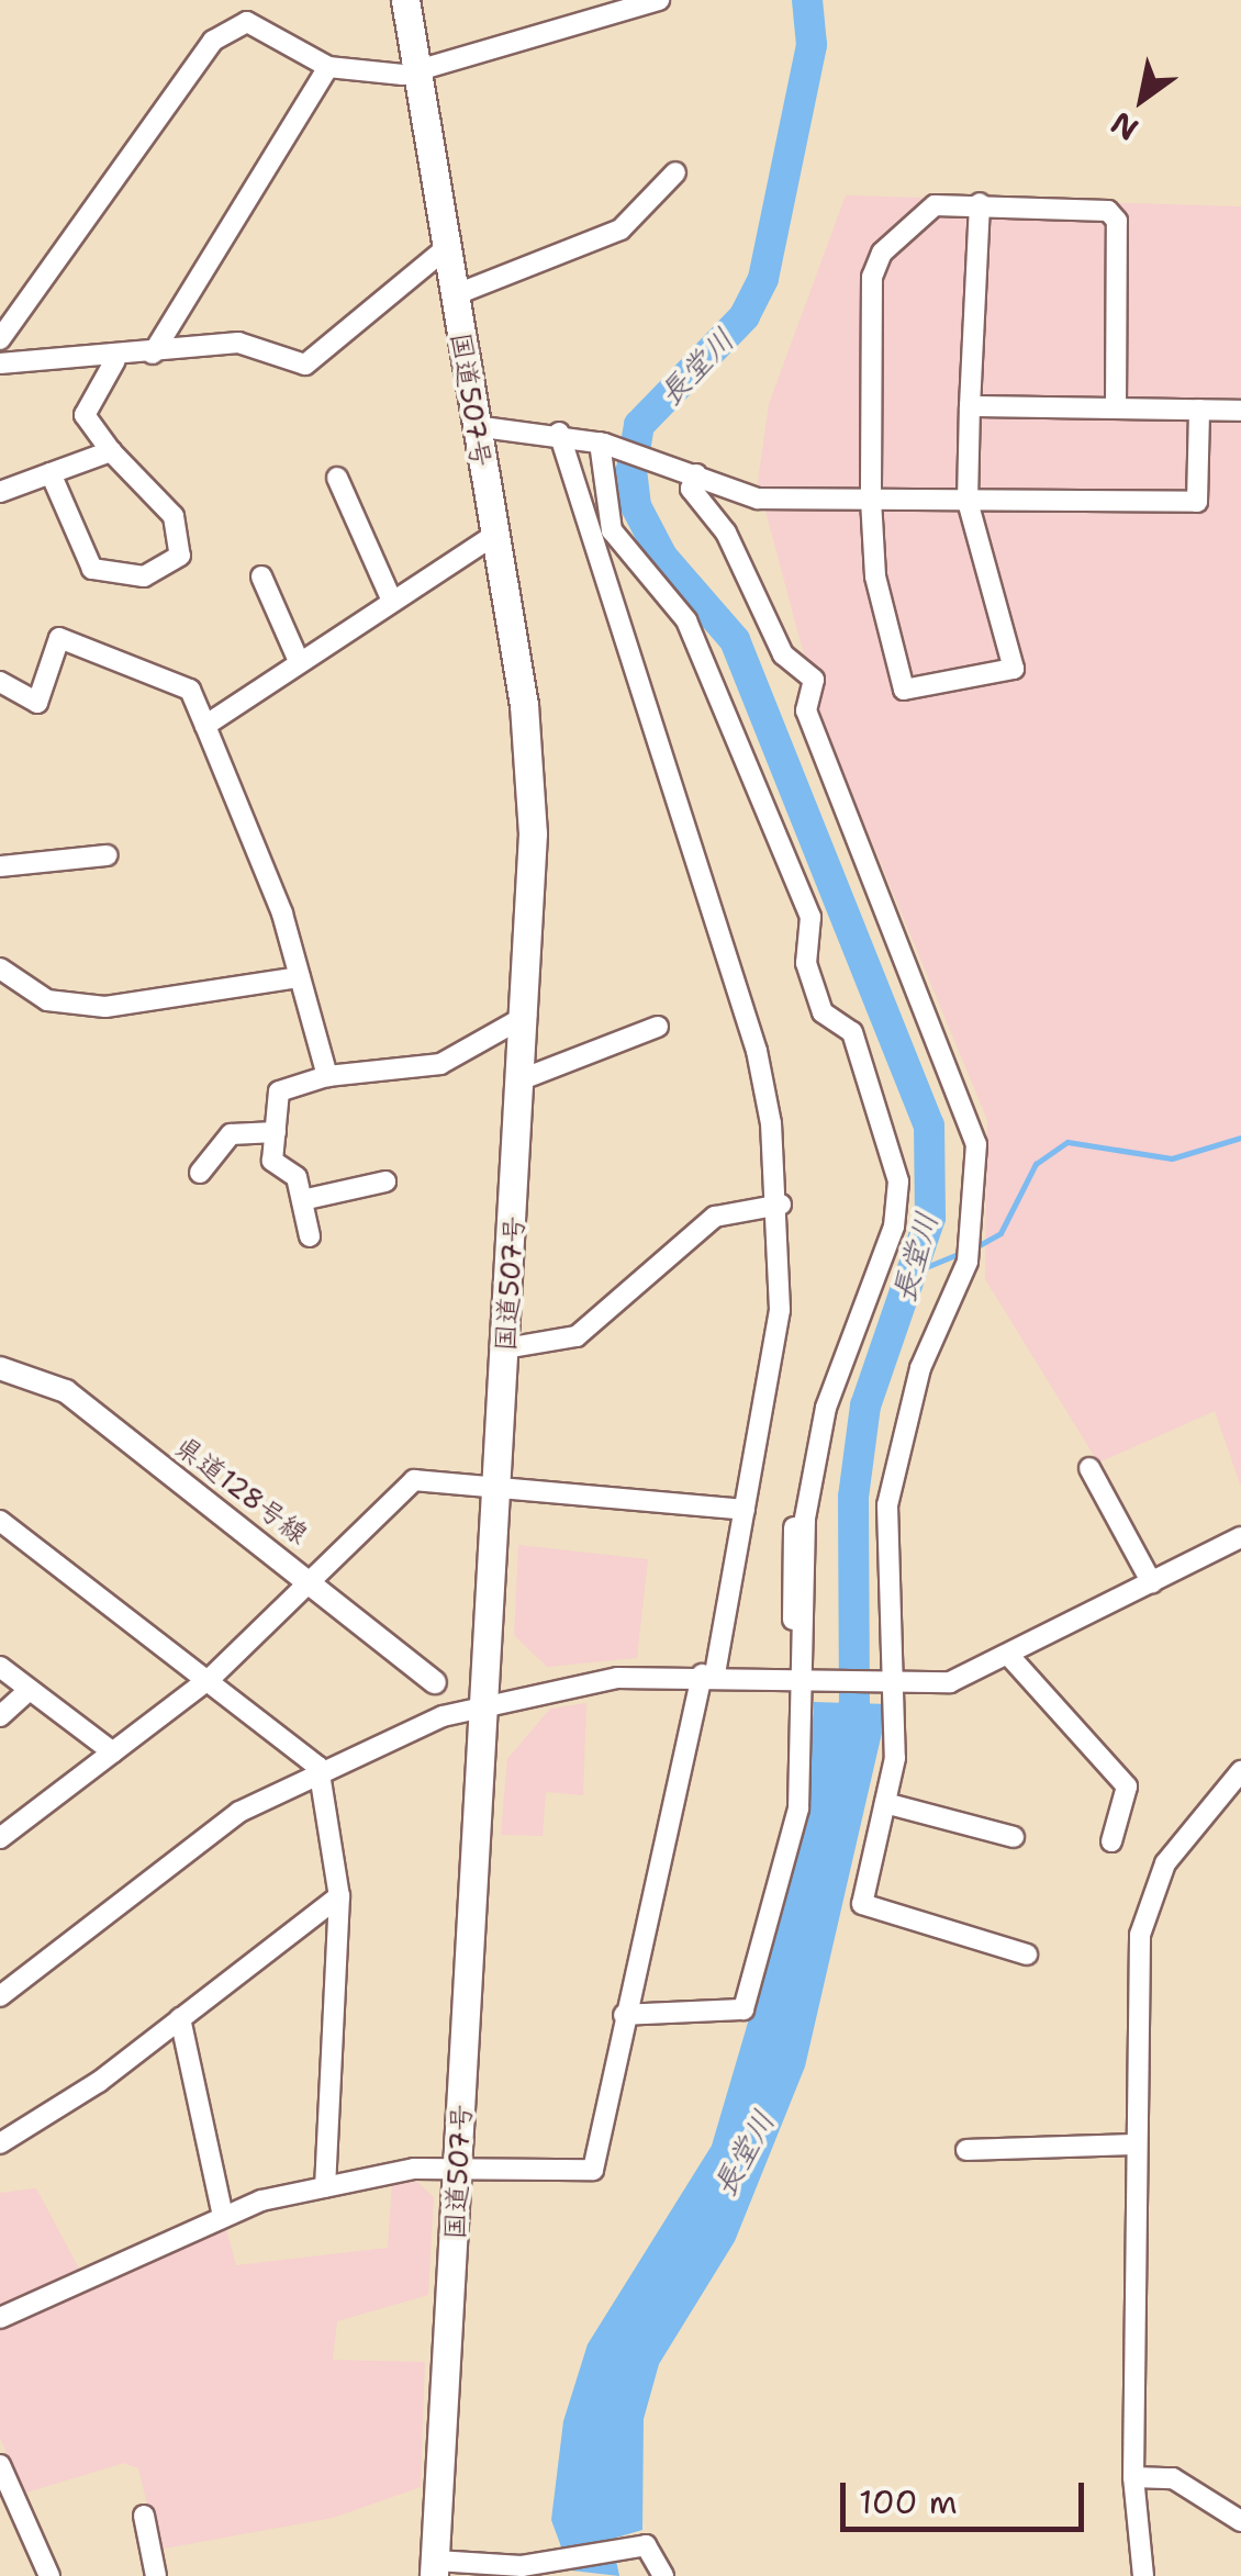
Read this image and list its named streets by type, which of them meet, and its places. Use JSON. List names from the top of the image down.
{
  "streets": {
    "highway": ["国道507号"],
    "main road": ["県道128号線"]
  },
  "water": ["長堂川"],
  "scale_bar": "100 m",
  "north": "bottom left"
}
